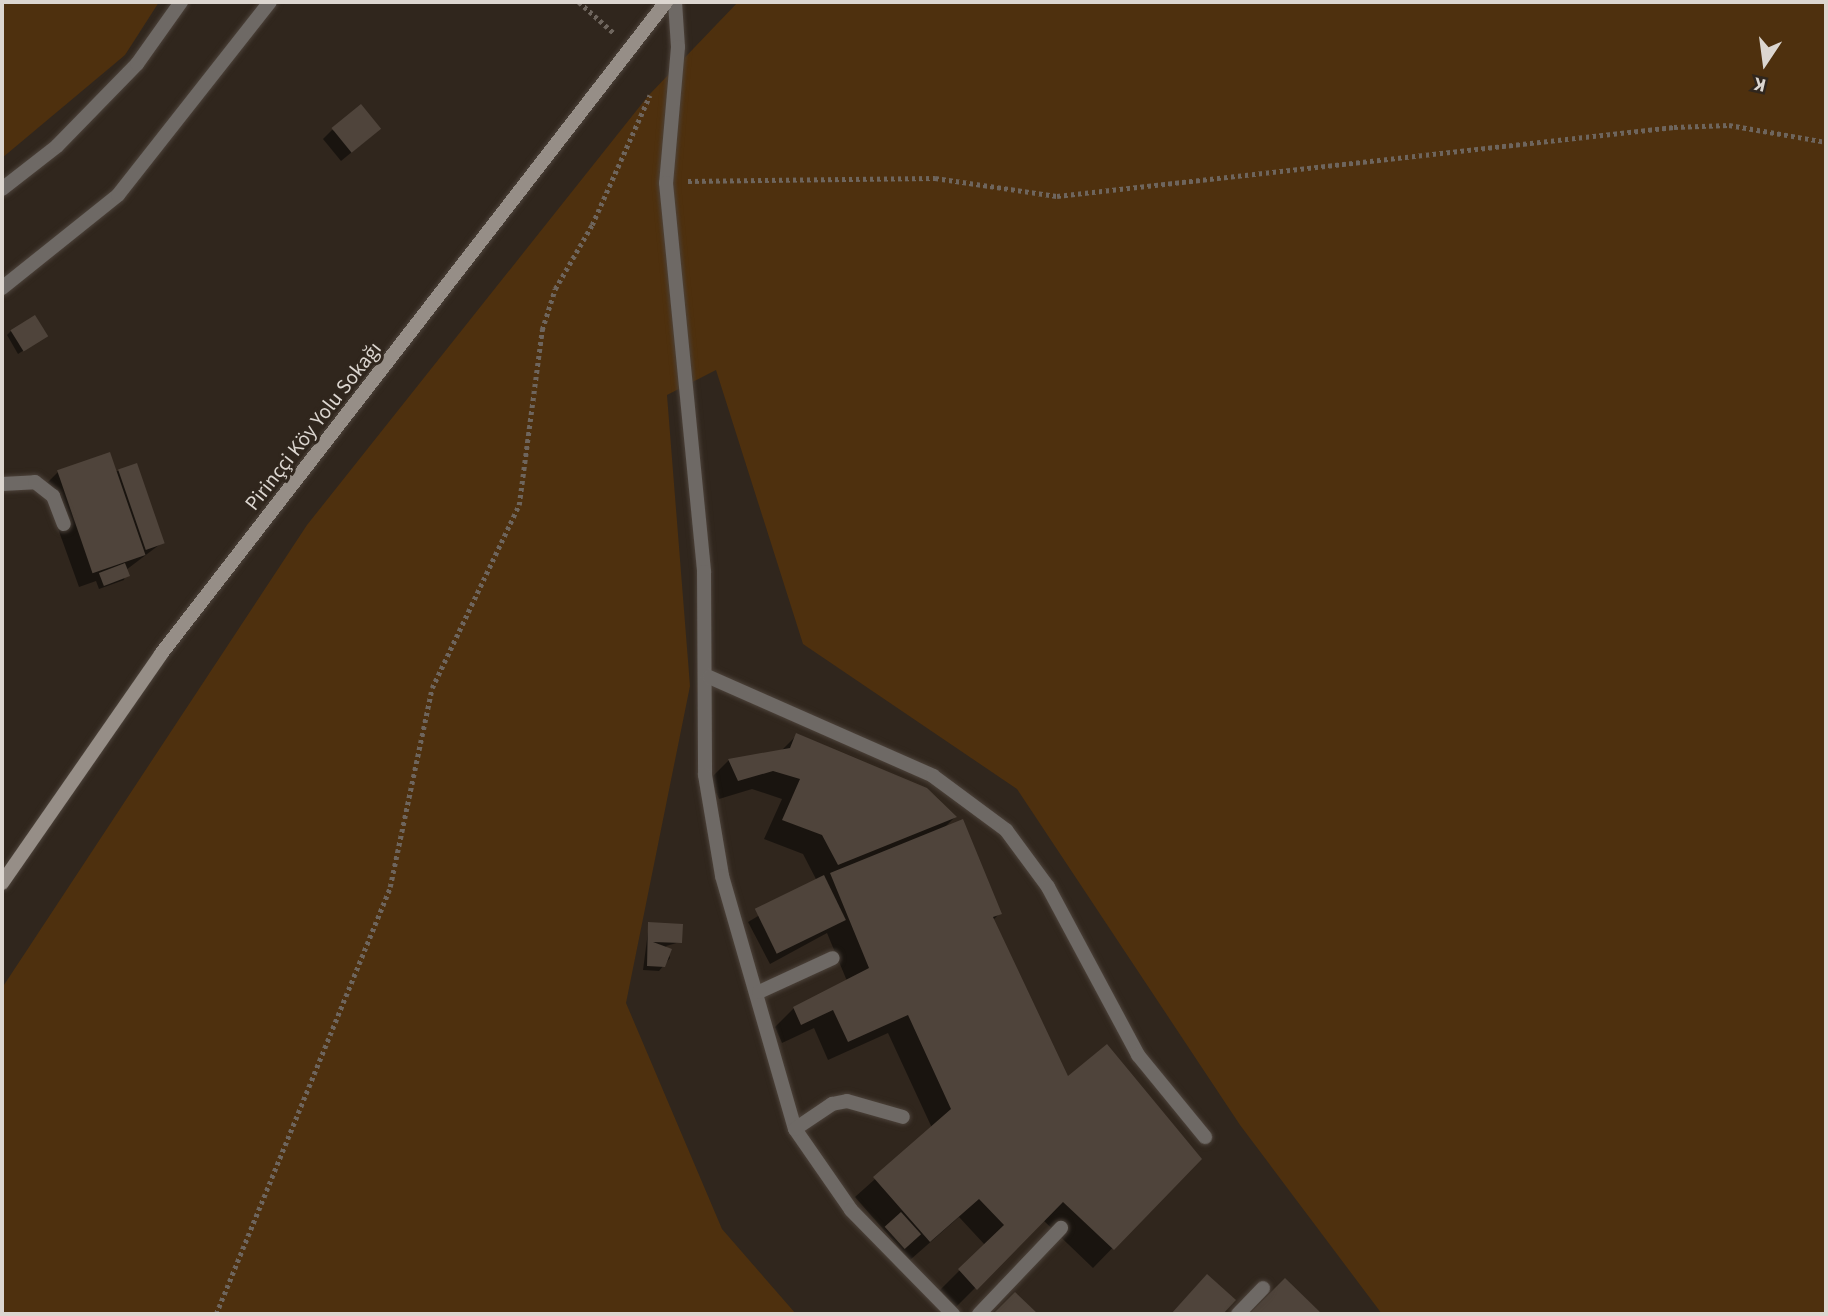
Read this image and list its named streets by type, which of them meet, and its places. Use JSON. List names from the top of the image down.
{
  "streets": {
    "main road": ["Pirinççi Köy Yolu Sokağı"]
  },
  "north": "bottom"
}
